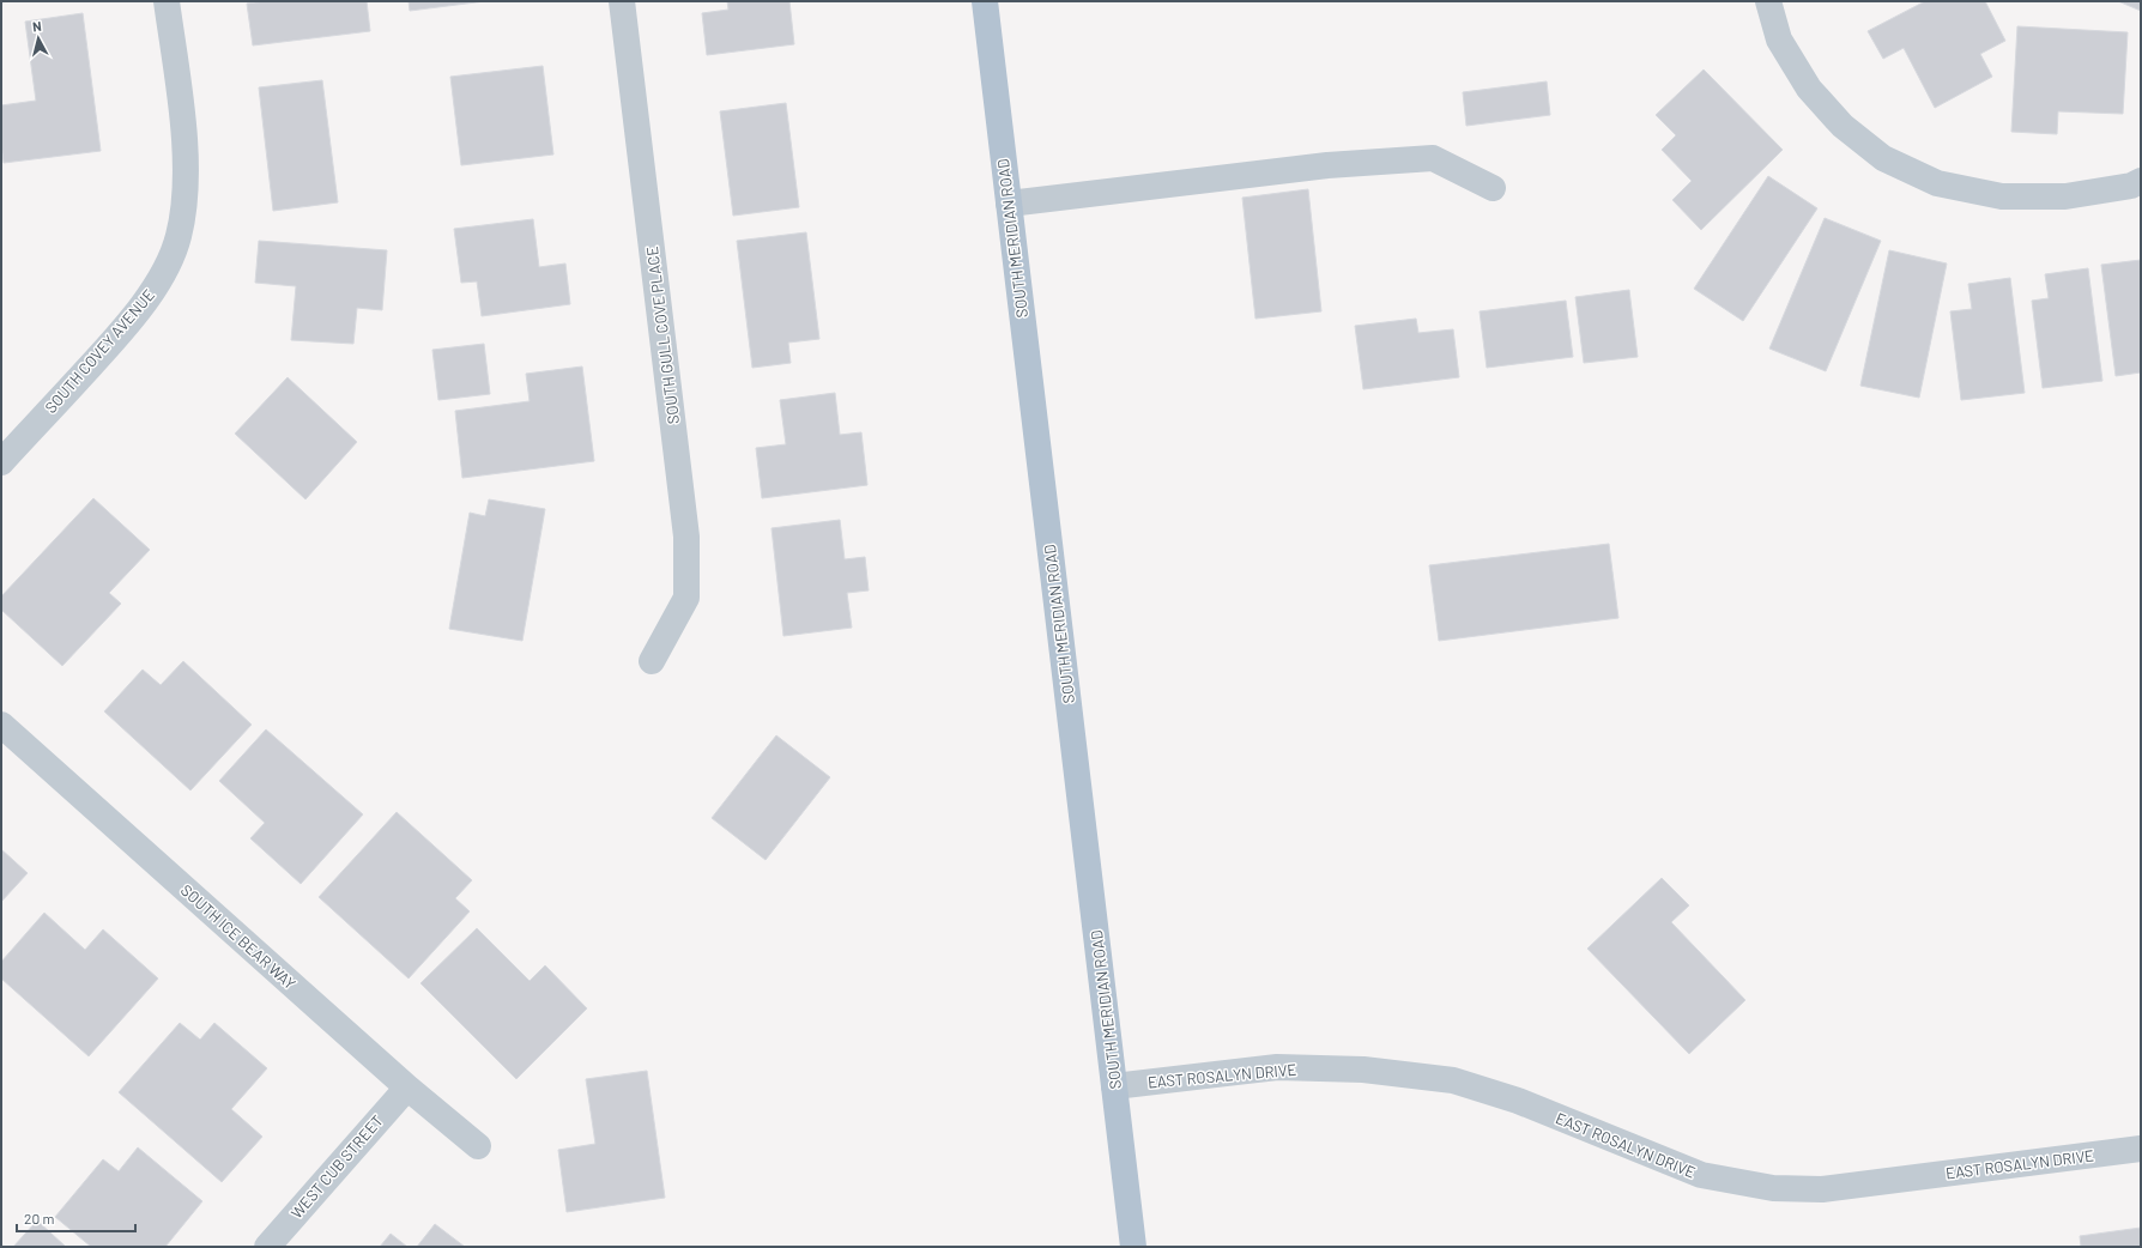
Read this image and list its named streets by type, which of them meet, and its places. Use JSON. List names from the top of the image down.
{
  "streets": {
    "main road": ["SOUTH MERIDIAN ROAD"],
    "street": [
      "SOUTH GULL COVE PLACE",
      "SOUTH COVEY AVENUE",
      "SOUTH ICE BEAR WAY",
      "EAST ROSALYN DRIVE",
      "WEST CUB STREET"
    ]
  },
  "crossings": [
    ["SOUTH MERIDIAN ROAD", "EAST ROSALYN DRIVE"],
    ["SOUTH ICE BEAR WAY", "WEST CUB STREET"]
  ],
  "scale_bar": "20 m",
  "north": "top"
}
